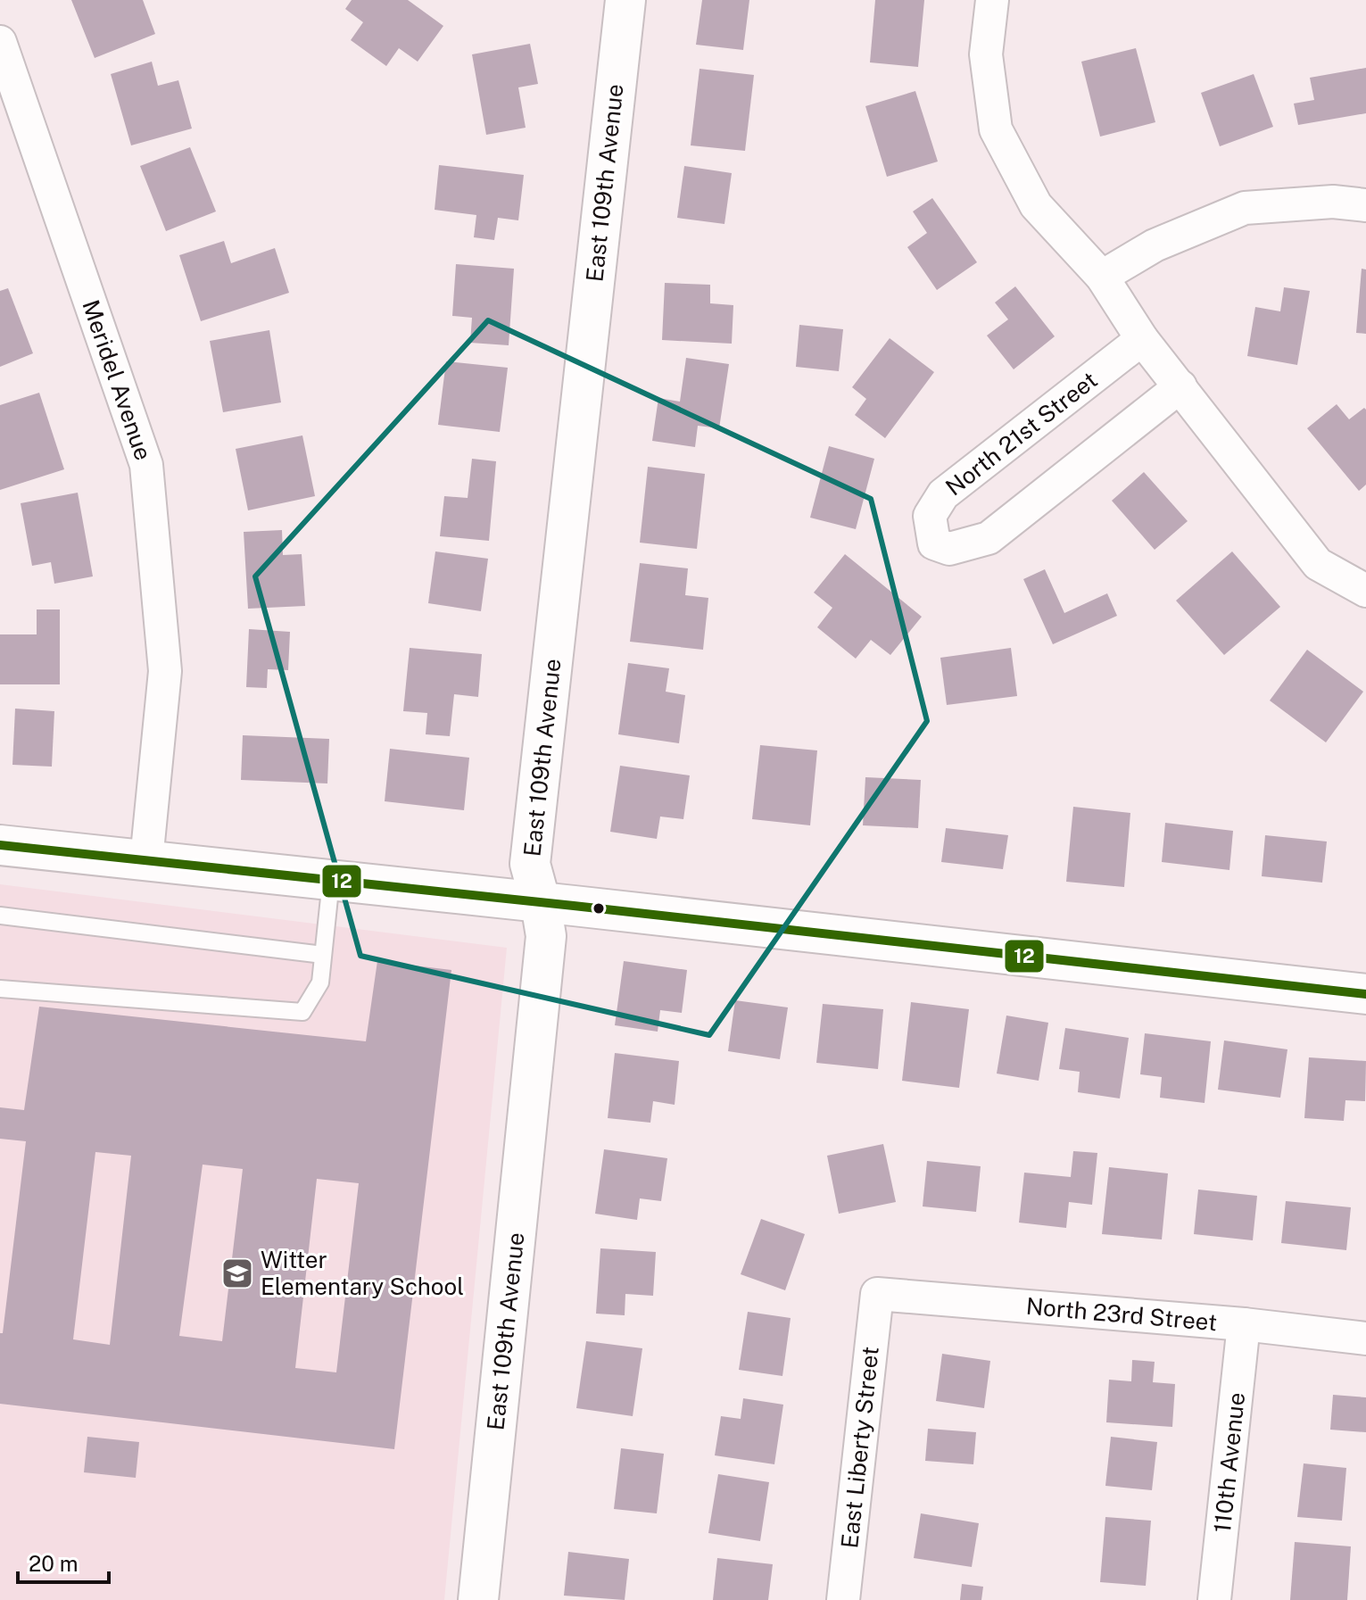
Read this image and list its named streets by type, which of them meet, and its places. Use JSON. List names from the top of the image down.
{
  "streets": {
    "street": [
      "East 109th Avenue",
      "Meridel Avenue",
      "North 21st Street",
      "North 23rd Street",
      "East Liberty Street",
      "110th Avenue"
    ]
  },
  "crossings": [
    ["North 23rd Street", "East Liberty Street"],
    ["North 23rd Street", "110th Avenue"]
  ],
  "places": {
    "school or university": ["Witter Elementary School"]
  },
  "lines": ["transit line 12"],
  "scale_bar": "20 m"
}
